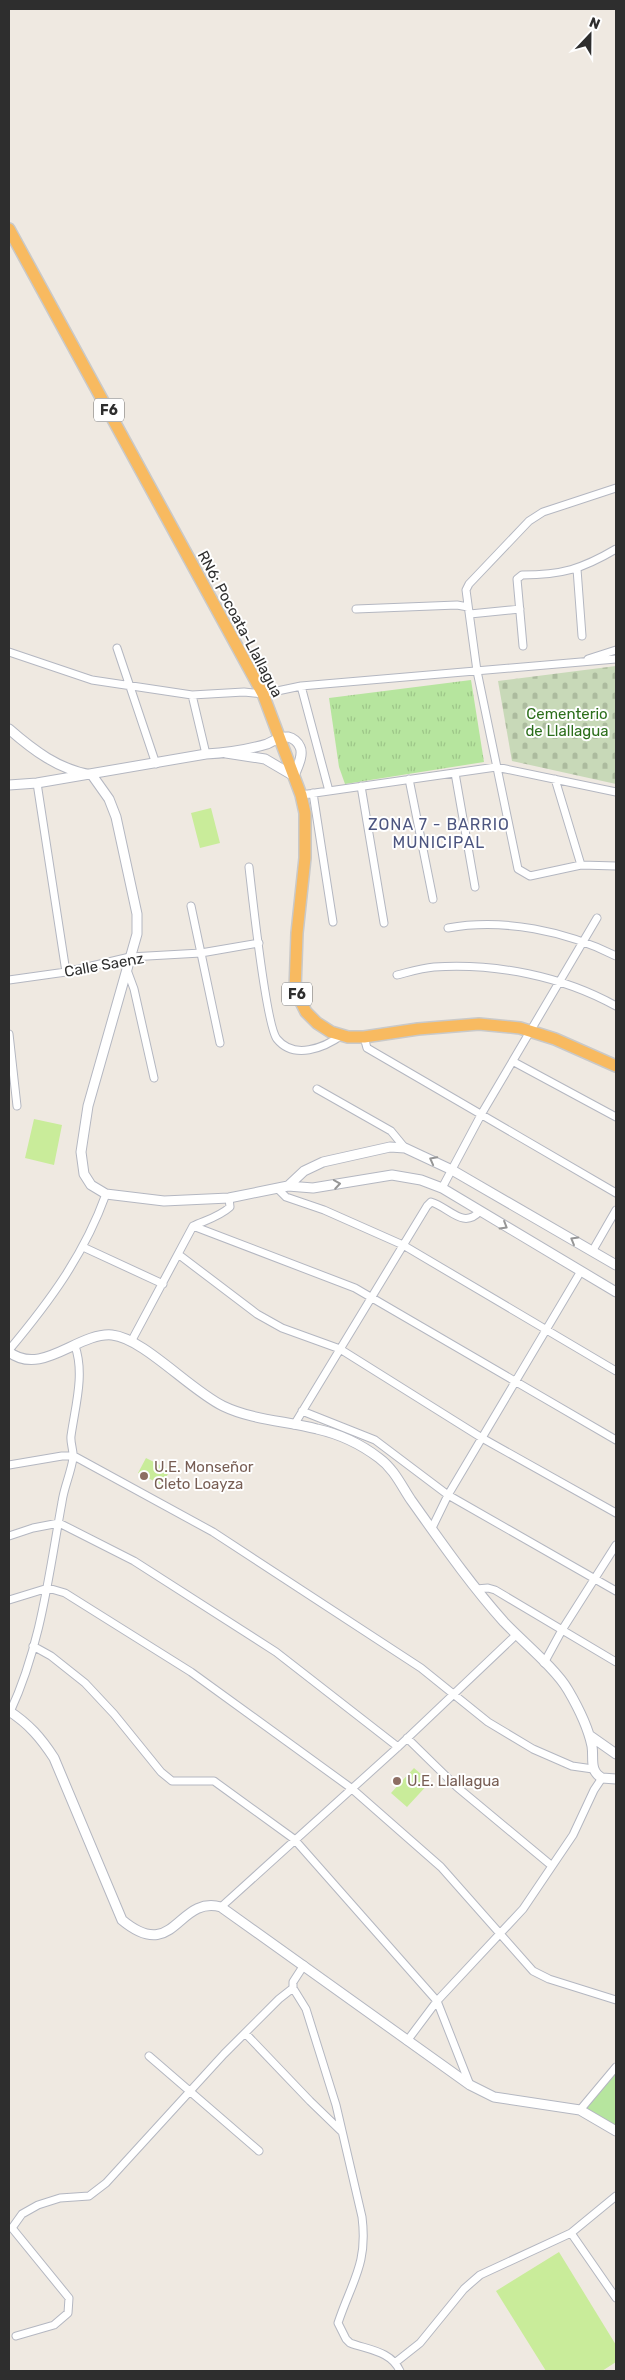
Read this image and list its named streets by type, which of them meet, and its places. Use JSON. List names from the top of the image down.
{
  "streets": {
    "highway": ["F6", "RN6: Pocoata-Llallagua"],
    "street": ["Calle Saenz"]
  },
  "districts": ["ZONA 7 - BARRIO MUNICIPAL"],
  "parks": ["Cementerio de Llallagua"],
  "places": ["U.E. Monseñor Cleto Loayza", "U.E. Llallagua"],
  "north": "top"
}
